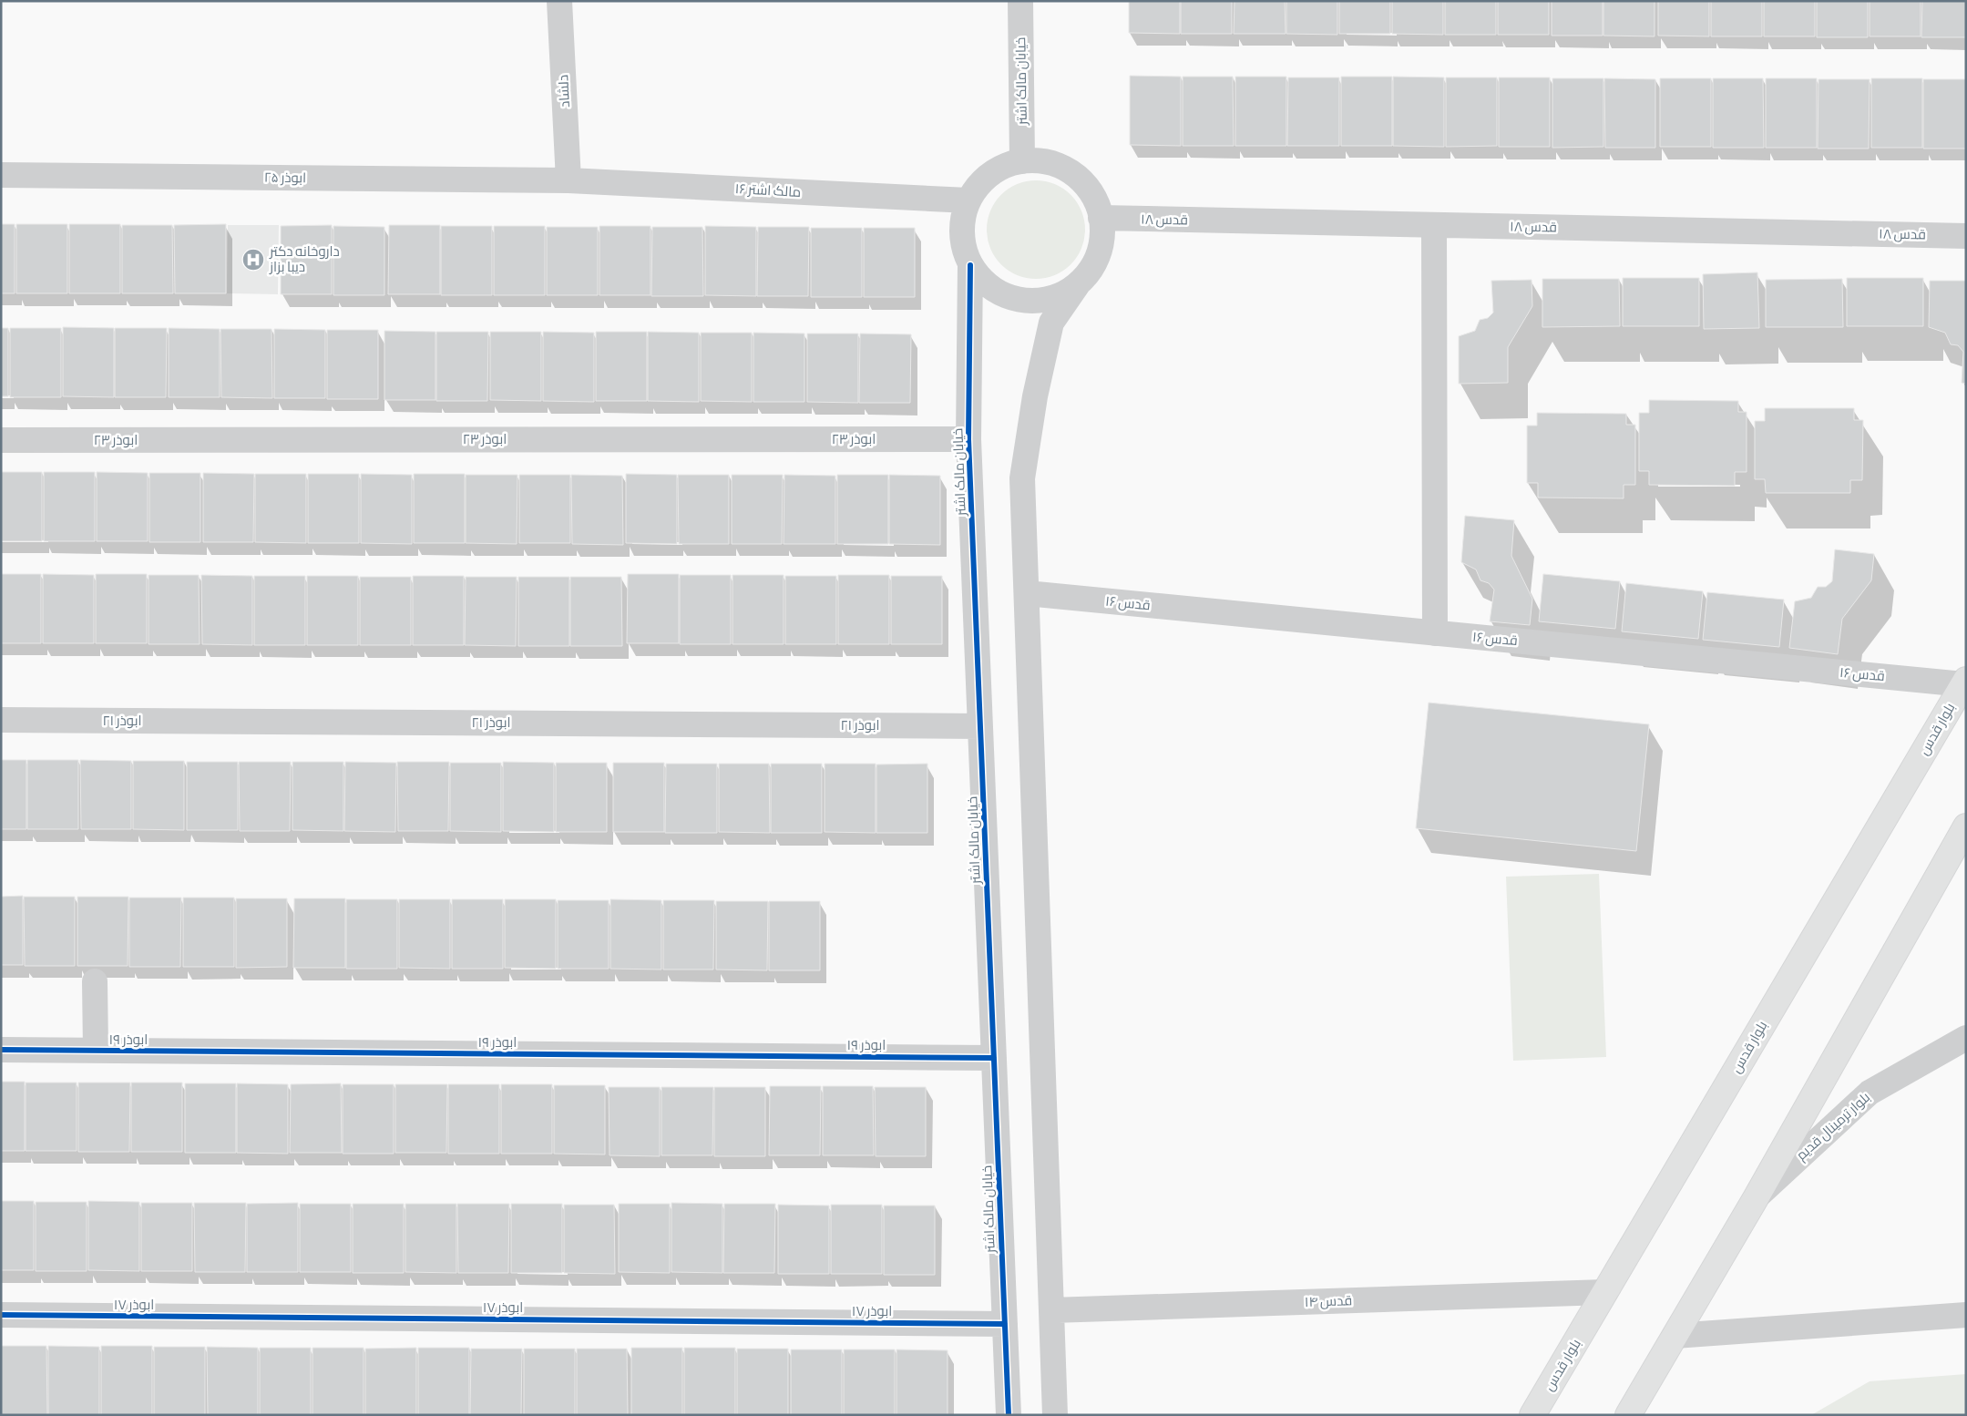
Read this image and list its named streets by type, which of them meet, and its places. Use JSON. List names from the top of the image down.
{
  "streets": {
    "main road": ["بلوار قدس"],
    "street": [
      "خیابان مالک اشتر",
      "دلشاد",
      "ابوذر ۲۵",
      "مالک اشتر ۱۶",
      "قدس ۱۸",
      "ابوذر ۲۳",
      "قدس ۱۶",
      "ابوذر ۲۱",
      "ابوذر ۱۹",
      "بلوار ترمینال قدیم",
      "قدس ۱۴",
      "ابوذر ۱۷"
    ]
  },
  "crossings": [
    ["خیابان مالک اشتر", "مالک اشتر ۱۶"],
    ["خیابان مالک اشتر", "قدس ۱۸"],
    ["خیابان مالک اشتر", "ابوذر ۲۳"],
    ["خیابان مالک اشتر", "ابوذر ۲۱"],
    ["خیابان مالک اشتر", "ابوذر ۱۹"],
    ["خیابان مالک اشتر", "ابوذر ۱۷"],
    ["دلشاد", "ابوذر ۲۵"],
    ["دلشاد", "مالک اشتر ۱۶"],
    ["ابوذر ۲۵", "مالک اشتر ۱۶"],
    ["مالک اشتر ۱۶", "قدس ۱۸"],
    ["قدس ۱۶", "بلوار قدس"],
    ["بلوار قدس", "قدس ۱۴"]
  ],
  "places": {
    "hospital": ["داروخانه دکتر دیبا بزاز"]
  }
}
